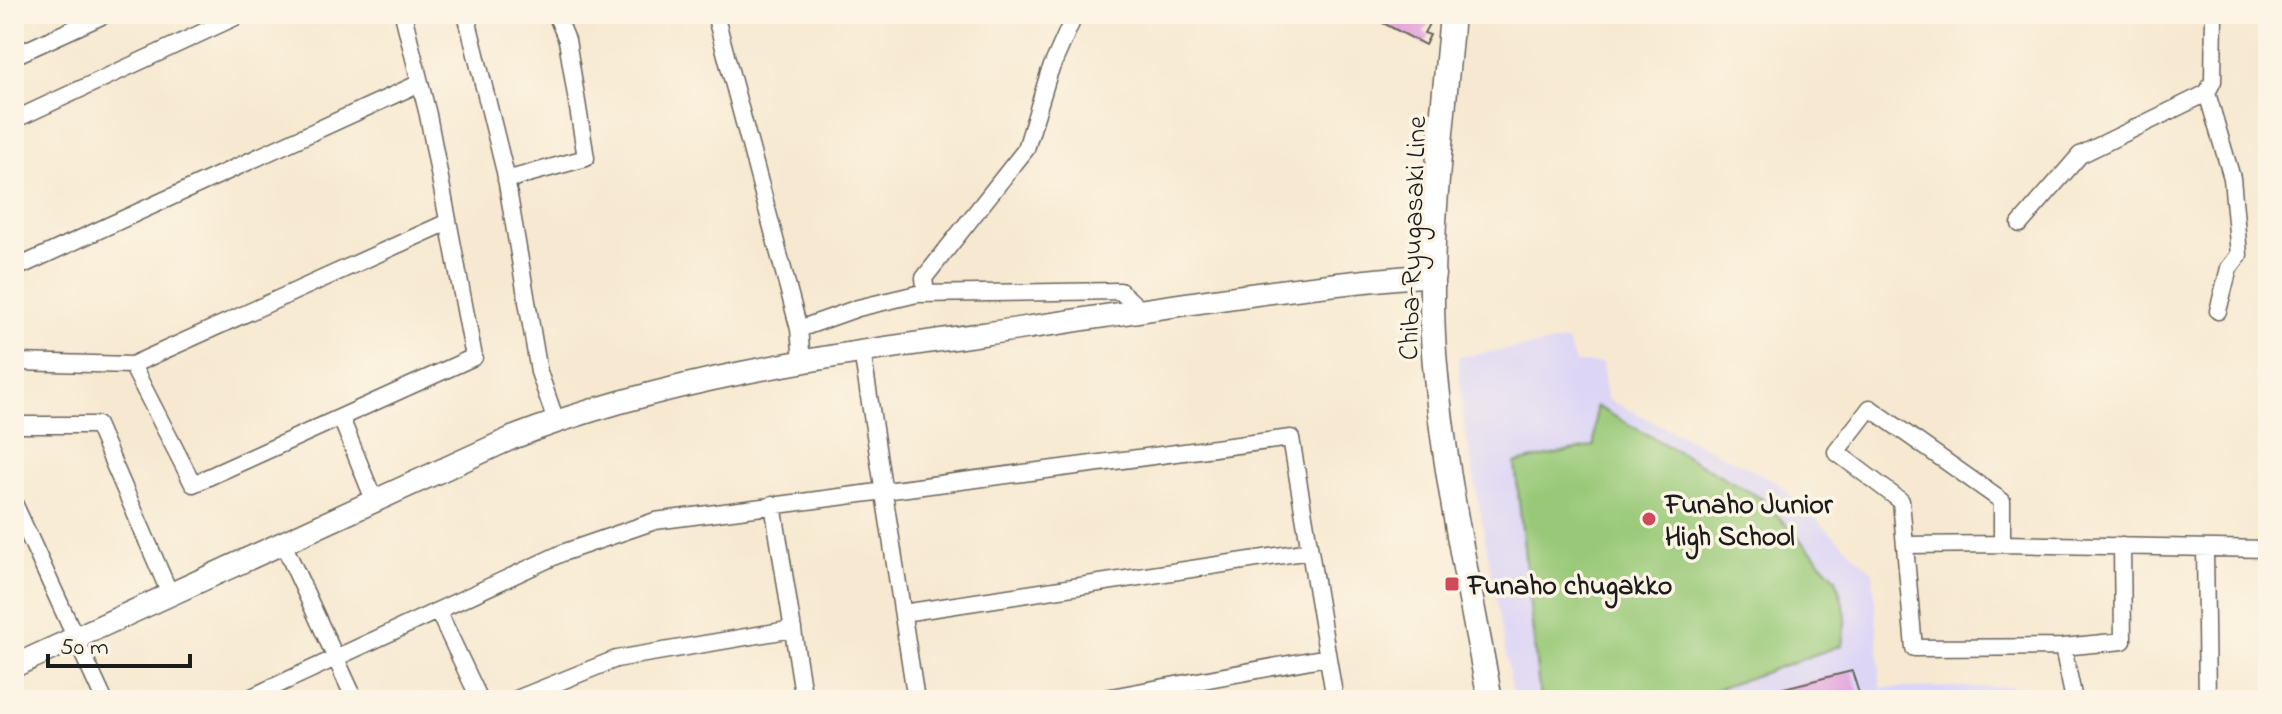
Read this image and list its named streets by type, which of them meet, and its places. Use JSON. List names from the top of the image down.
{
  "streets": {
    "main road": ["Chiba-Ryugasaki Line"]
  },
  "places": {
    "other": ["Funaho Junior High School"],
    "transit": ["Funaho chugakko"]
  },
  "scale_bar": "50 m"
}
